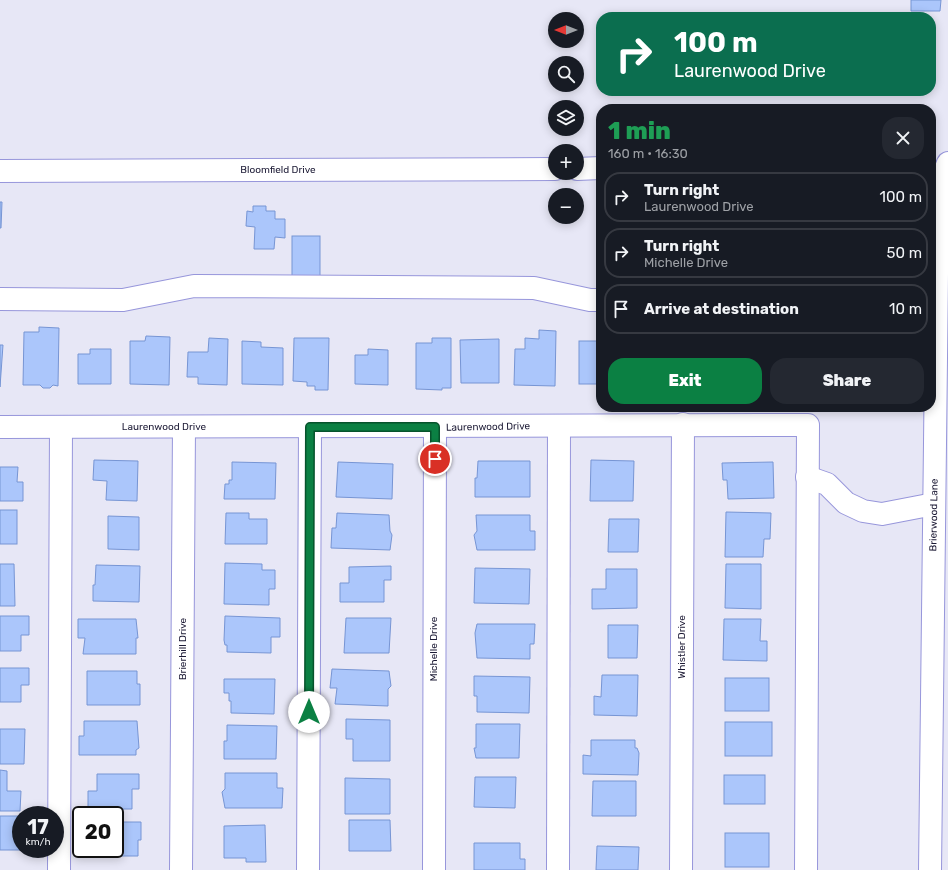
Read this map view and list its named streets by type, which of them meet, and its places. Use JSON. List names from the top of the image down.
{
  "streets": {
    "street": [
      "Bloomfield Drive",
      "Laurenwood Drive",
      "Brierwood Lane",
      "Whistler Drive",
      "Brierhill Drive",
      "Michelle Drive"
    ]
  },
  "crossings": [
    ["Laurenwood Drive", "Whistler Drive"],
    ["Laurenwood Drive", "Brierhill Drive"],
    ["Laurenwood Drive", "Michelle Drive"]
  ],
  "north": "left",
  "page": {
    "map_buttons": ["+", "−"],
    "turn": ["100 m", "Laurenwood Drive"],
    "heading": ["1 min", "160 m · 16:30"],
    "list": [
      {
        "name": "Turn right",
        "note": "Laurenwood Drive",
        "value": "100 m"
      },
      {
        "name": "Turn right",
        "note": "Michelle Drive",
        "value": "50 m"
      },
      {
        "name": "Arrive at destination",
        "value": "10 m"
      }
    ],
    "buttons": ["Exit", "Share"],
    "speed": "17 km/h",
    "limit": "20"
  }
}
